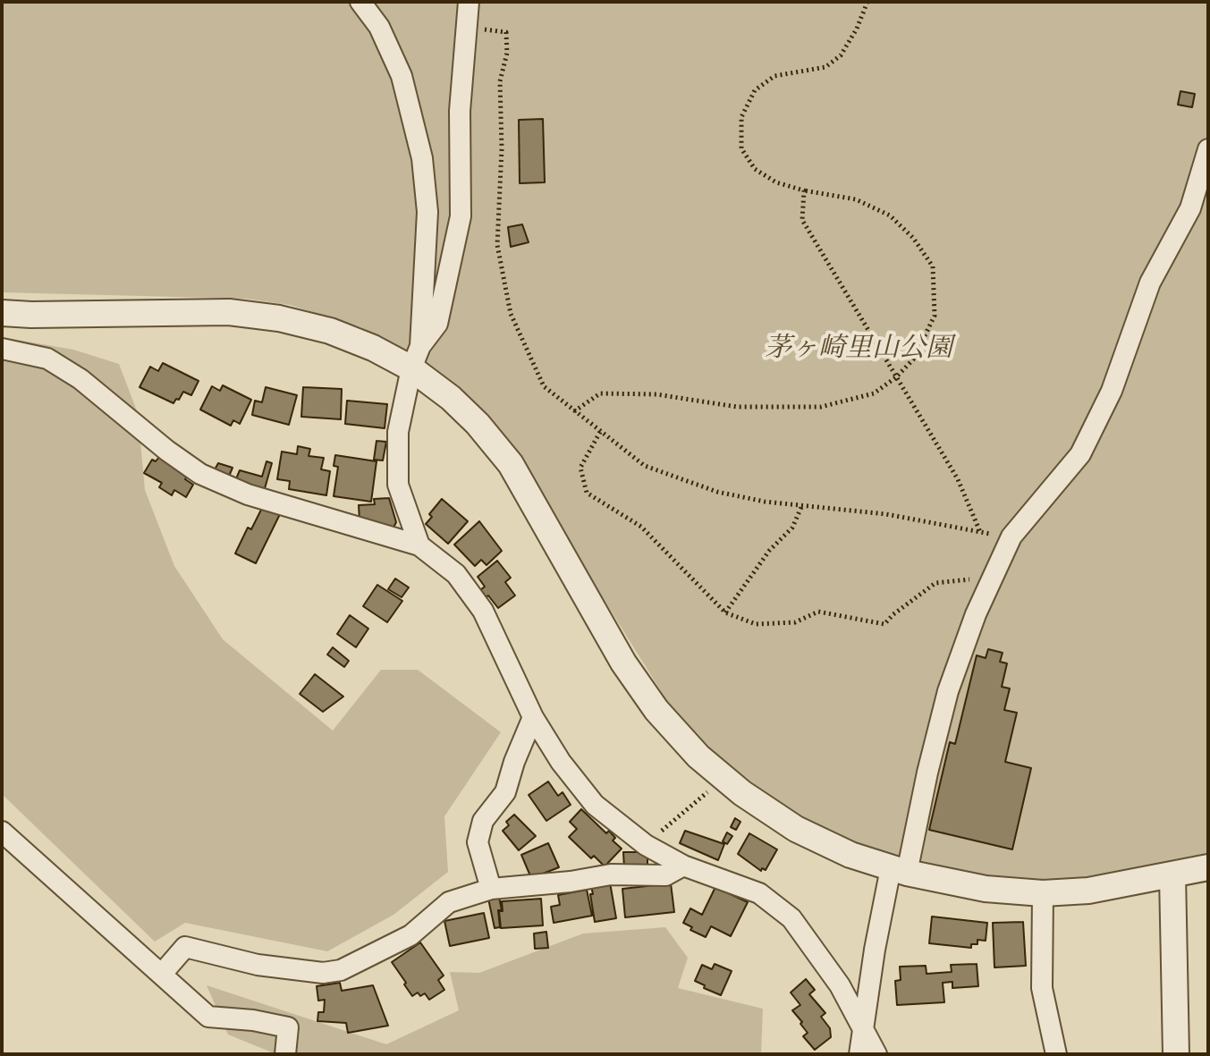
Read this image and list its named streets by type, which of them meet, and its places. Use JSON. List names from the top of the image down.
{
  "parks": ["茅ヶ崎里山公園"]
}
